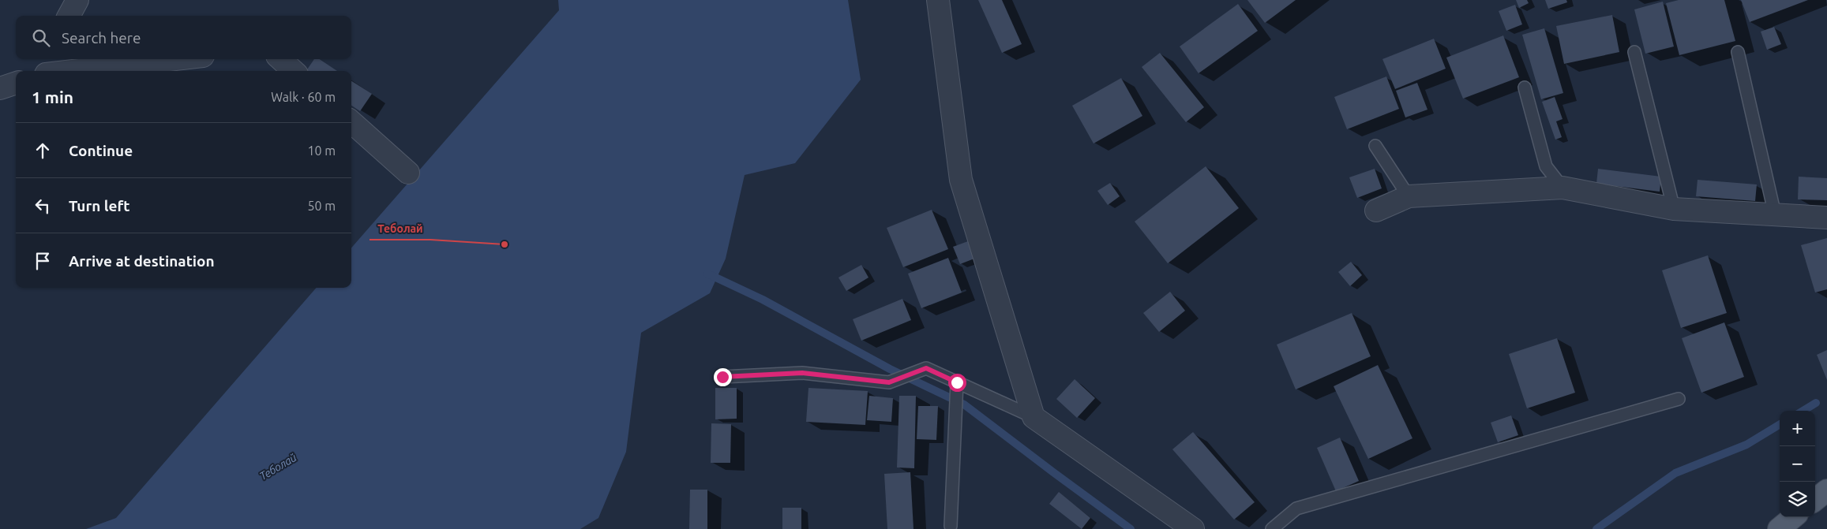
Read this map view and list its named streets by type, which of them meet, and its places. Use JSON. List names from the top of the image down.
{
  "water": ["Теболай"],
  "places": ["Теболай"],
  "page": {
    "search": "Search here",
    "heading": ["1 min", "Walk · 60 m"],
    "list": [
      ["Continue", "10 m"],
      ["Turn left", "50 m"],
      "Arrive at destination"
    ],
    "map_buttons": ["+", "−"]
  }
}
